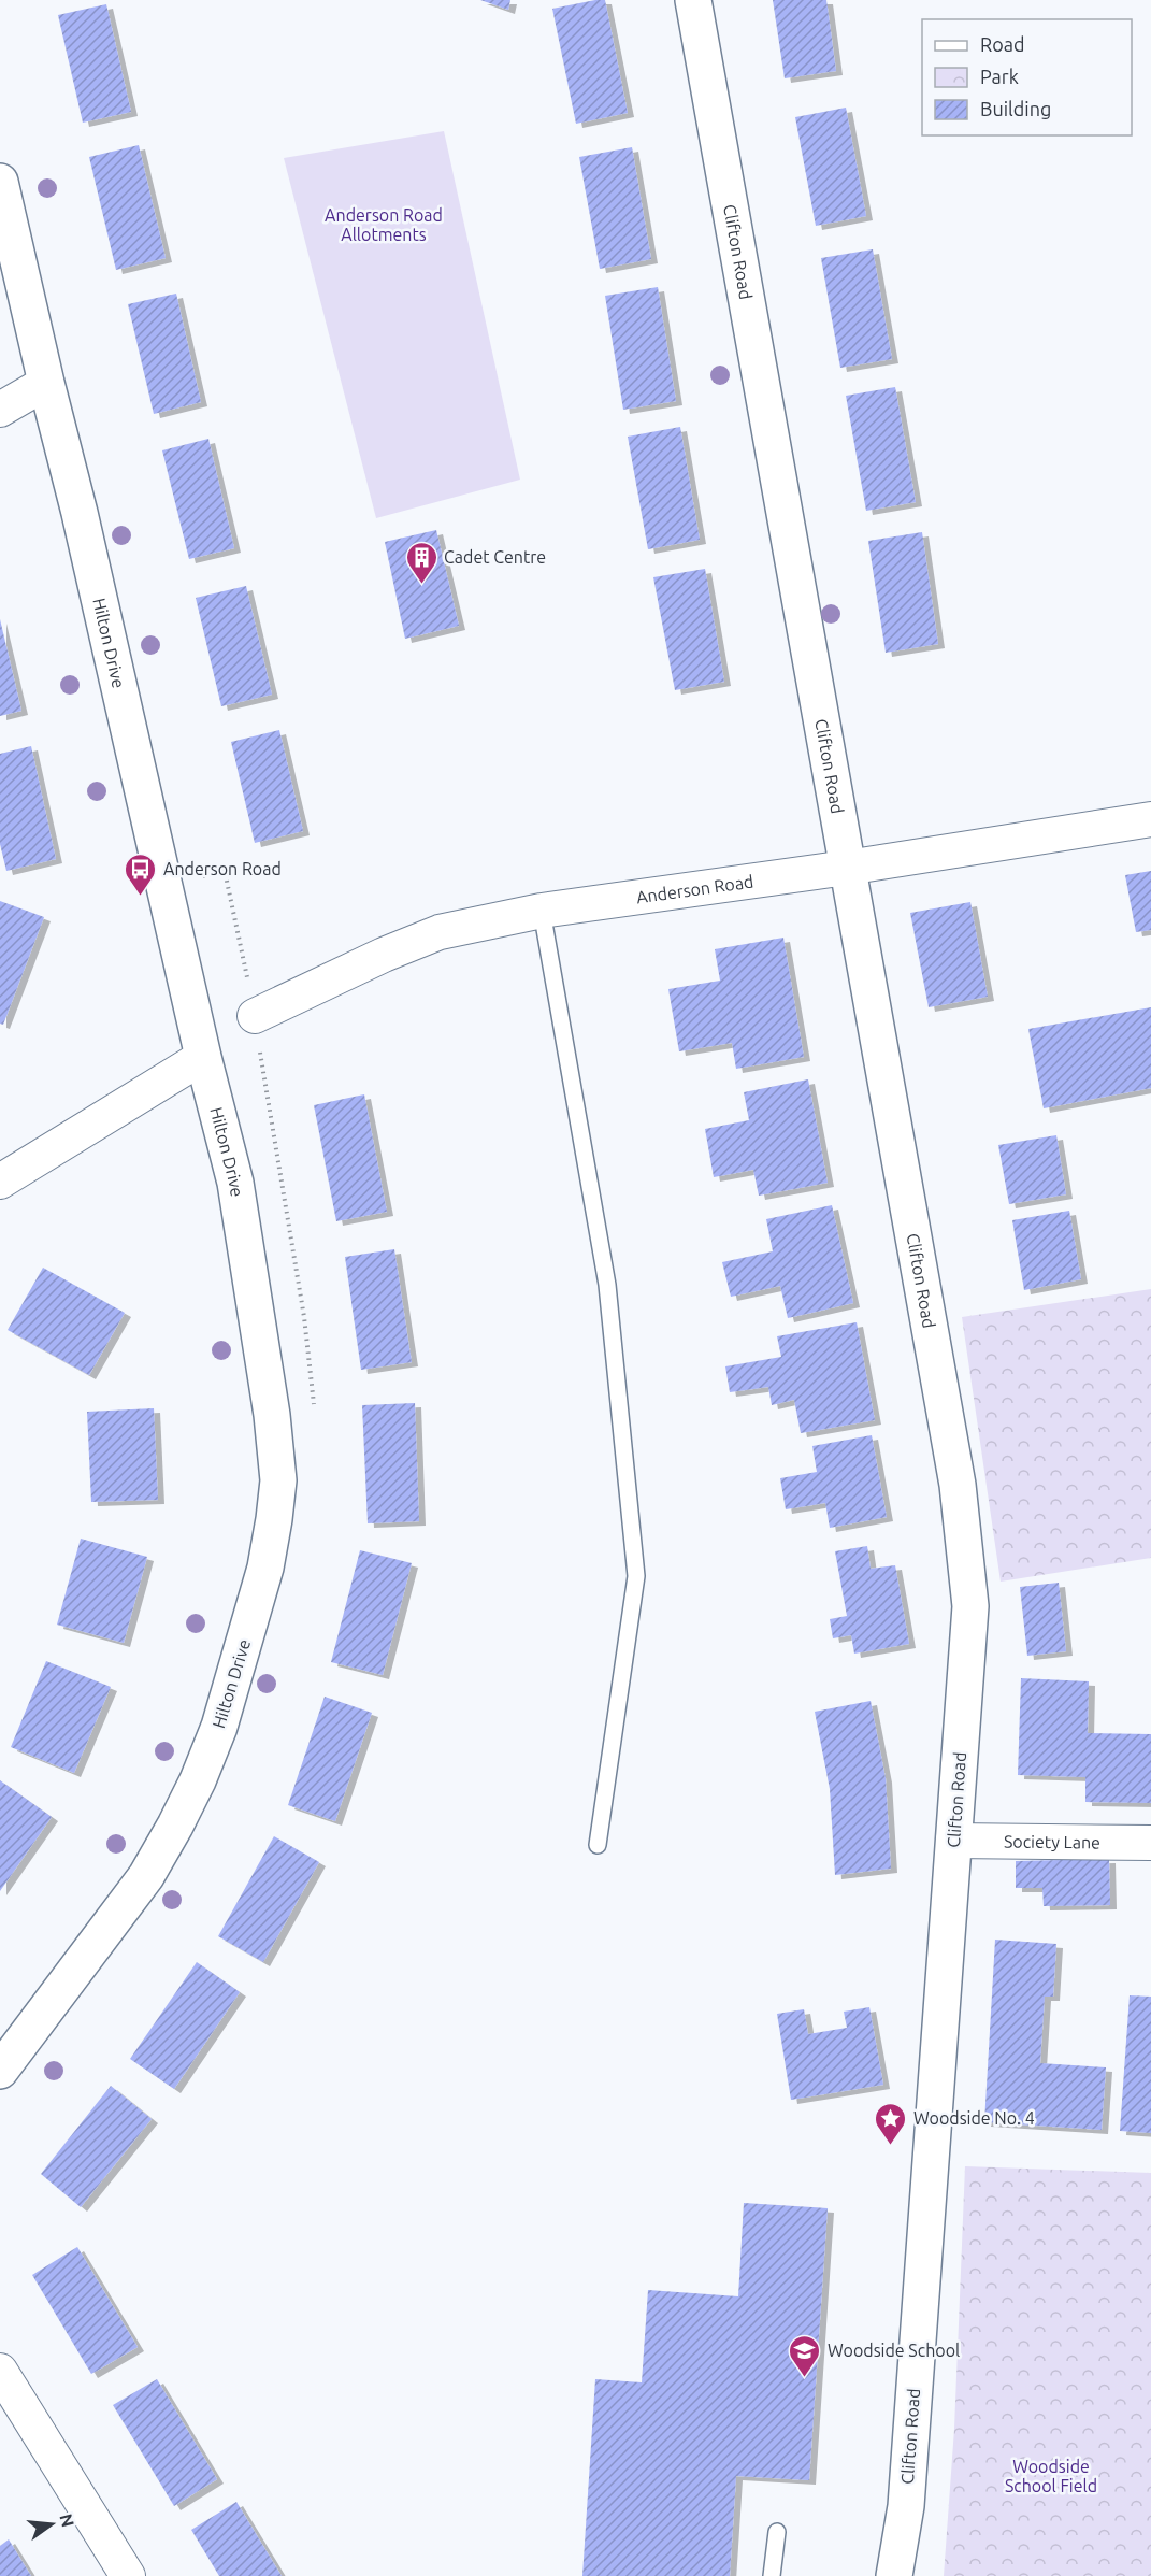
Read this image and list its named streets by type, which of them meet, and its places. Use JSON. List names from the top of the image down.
{
  "streets": {
    "street": [
      "Clifton Road",
      "Hilton Drive",
      "Anderson Road",
      "Society Lane"
    ]
  },
  "crossings": [
    ["Clifton Road", "Anderson Road"],
    ["Clifton Road", "Society Lane"]
  ],
  "parks": ["Anderson Road Allotments", "Woodside School Field"],
  "places": {
    "building": ["Cadet Centre"],
    "bus stop": ["Anderson Road"],
    "place": ["Woodside No. 4"],
    "school or university": ["Woodside School"]
  },
  "legend": ["Road", "Park", "Building"],
  "north": "right"
}
